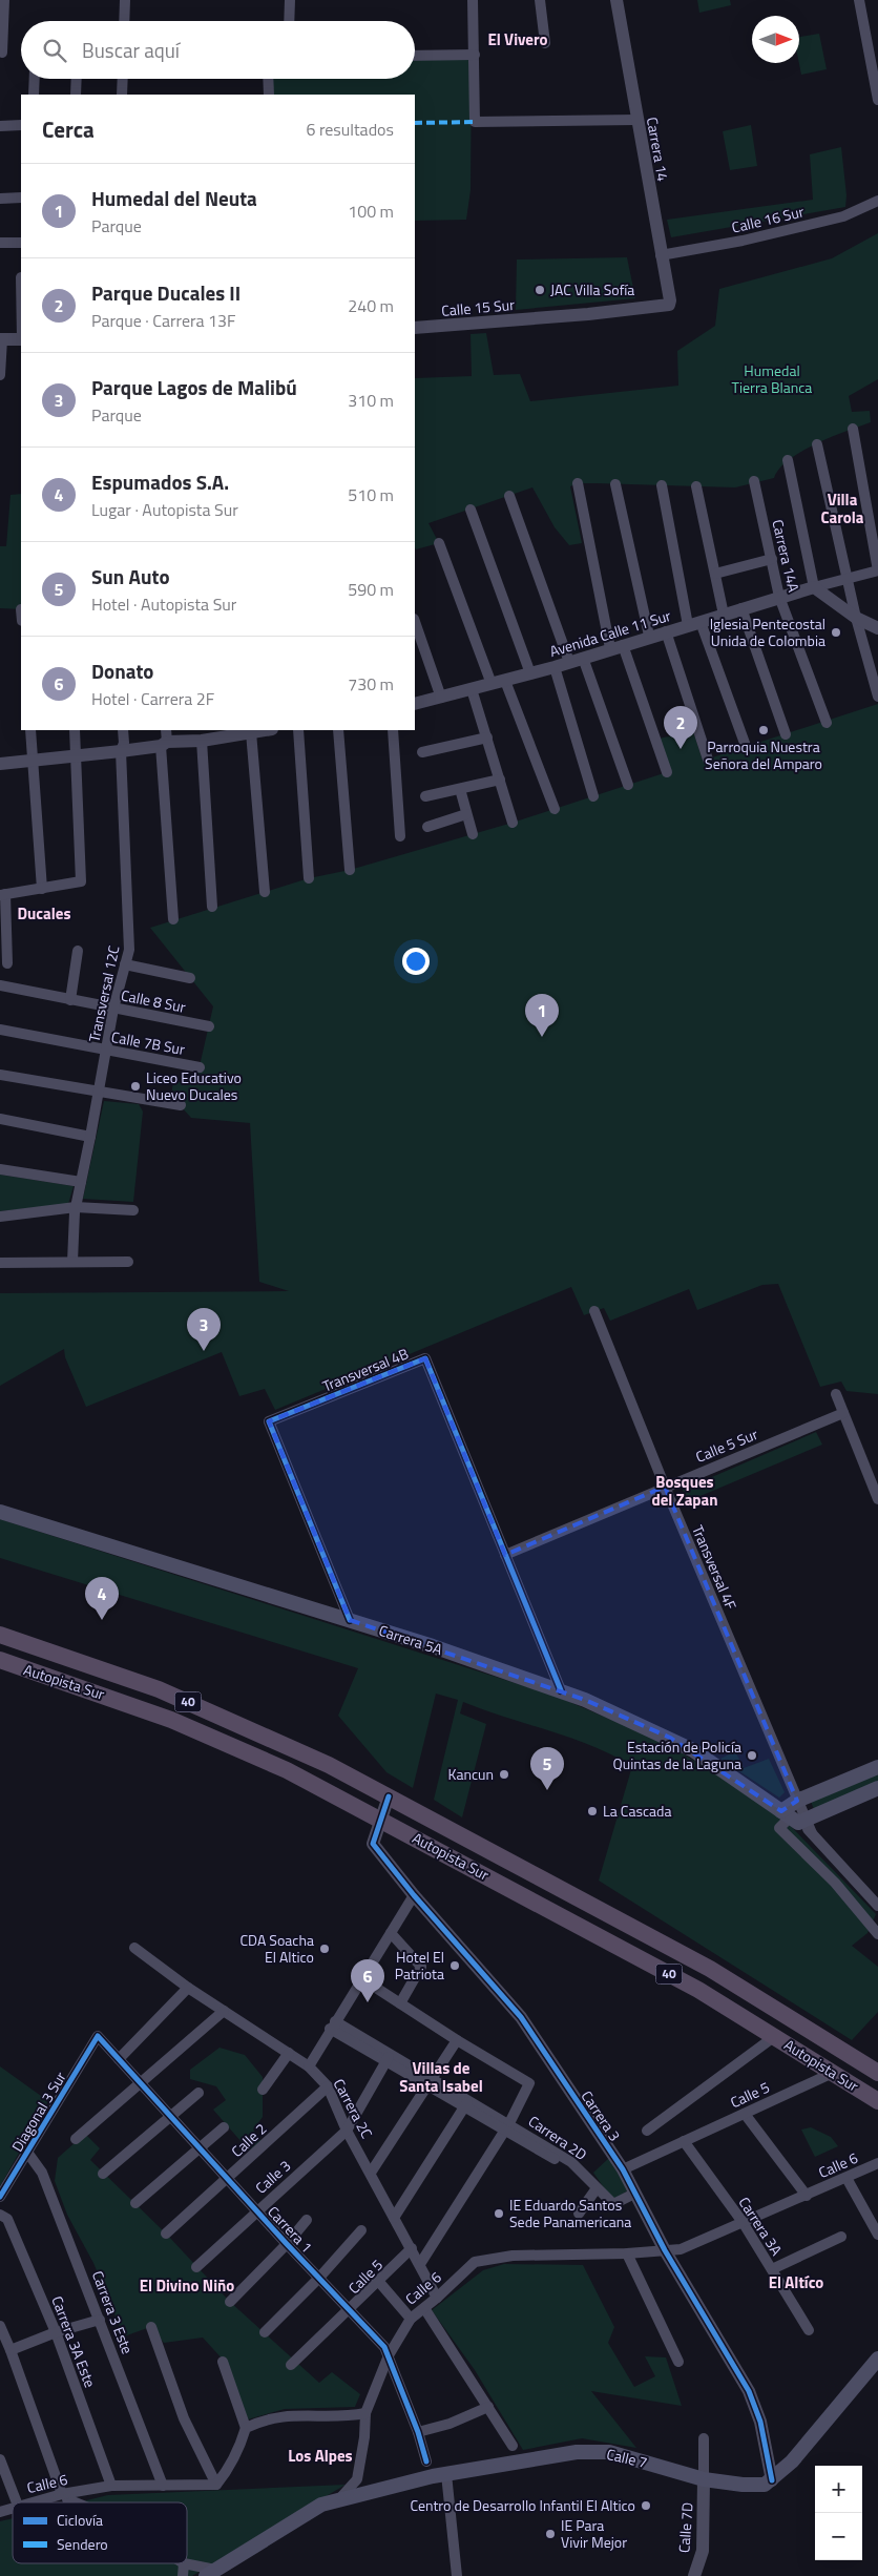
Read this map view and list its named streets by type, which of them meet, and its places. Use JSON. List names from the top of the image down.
{
  "streets": {
    "highway": ["Autopista Sur", "40"],
    "main road": ["Carrera 5A", "Calle 7"],
    "street": [
      "Carrera 14",
      "Calle 16 Sur",
      "Calle 15 Sur",
      "Carrera 14A",
      "Avenida Calle 11 Sur",
      "Transversal 12C",
      "Calle 8 Sur",
      "Calle 7B Sur",
      "Transversal 4B",
      "Calle 5 Sur",
      "Transversal 4F",
      "Calle 5",
      "Carrera 2C",
      "Diagonal 3 Sur",
      "Carrera 3",
      "Carrera 2D",
      "Calle 2",
      "Calle 6",
      "Calle 3",
      "Carrera 3A",
      "Carrera 1",
      "Carrera 3 Este",
      "Carrera 3A Este",
      "Calle 7D"
    ]
  },
  "crossings": [
    ["Carrera 14", "Calle 16 Sur"],
    ["Carrera 14", "Calle 15 Sur"],
    ["Carrera 14A", "Avenida Calle 11 Sur"],
    ["Transversal 12C", "Calle 8 Sur"],
    ["Transversal 12C", "Calle 7B Sur"],
    ["Transversal 4B", "Calle 5 Sur"],
    ["Transversal 4B", "Carrera 5A"],
    ["Calle 5 Sur", "Transversal 4F"],
    ["Autopista Sur", "Calle 5"],
    ["Autopista Sur", "Carrera 3"],
    ["Calle 5", "Carrera 2C"],
    ["Calle 5", "Carrera 3"],
    ["Calle 5", "Carrera 3A"],
    ["Calle 5", "Carrera 1"],
    ["Carrera 2C", "Calle 2"],
    ["Carrera 2C", "Calle 6"],
    ["Carrera 2C", "Calle 3"],
    ["Diagonal 3 Sur", "Carrera 1"],
    ["Diagonal 3 Sur", "Carrera 3 Este"],
    ["Carrera 3", "Calle 6"],
    ["Carrera 3", "Calle 7"],
    ["Carrera 2D", "Calle 3"],
    ["Calle 2", "Carrera 1"],
    ["Calle 6", "Carrera 3A"],
    ["Calle 6", "Carrera 1"],
    ["Calle 6", "Carrera 3 Este"],
    ["Calle 6", "Carrera 3A Este"],
    ["Calle 6", "Calle 7"],
    ["Calle 3", "Carrera 1"],
    ["Calle 7", "Calle 7D"]
  ],
  "districts": [
    "El Vivero",
    "Villa Carola",
    "Ducales",
    "Bosques del Zapan",
    "Villas de Santa Isabel",
    "El Altíco",
    "El Divino Niño",
    "Los Alpes"
  ],
  "parks": ["Humedal Tierra Blanca"],
  "places": [
    "JAC Villa Sofía",
    "Iglesia Pentecostal Unida de Colombia",
    "Parroquia Nuestra Señora del Amparo",
    "Liceo Educativo Nuevo Ducales",
    "Estación de Policía Quintas de la Laguna",
    "Kancun",
    "La Cascada",
    "CDA Soacha El Altico",
    "Hotel El Patriota",
    "IE Eduardo Santos Sede Panamericana",
    "Centro de Desarrollo Infantil El Altico",
    "IE Para Vivir Mejor"
  ],
  "legend": ["Ciclovía", "Sendero"],
  "north": "right",
  "page": {
    "search": "Buscar aquí",
    "heading": ["Cerca", "6 resultados"],
    "list": [
      {
        "mark": "1",
        "name": "Humedal del Neuta",
        "note": "Parque",
        "value": "100 m"
      },
      {
        "mark": "2",
        "name": "Parque Ducales II",
        "note": "Parque · Carrera 13F",
        "value": "240 m"
      },
      {
        "mark": "3",
        "name": "Parque Lagos de Malibú",
        "note": "Parque",
        "value": "310 m"
      },
      {
        "mark": "4",
        "name": "Espumados S.A.",
        "note": "Lugar · Autopista Sur",
        "value": "510 m"
      },
      {
        "mark": "5",
        "name": "Sun Auto",
        "note": "Hotel · Autopista Sur",
        "value": "590 m"
      },
      {
        "mark": "6",
        "name": "Donato",
        "note": "Hotel · Carrera 2F",
        "value": "730 m"
      }
    ],
    "pins": [
      "2",
      "1",
      "3",
      "4",
      "5",
      "6"
    ],
    "map_buttons": ["+", "−"]
  }
}
